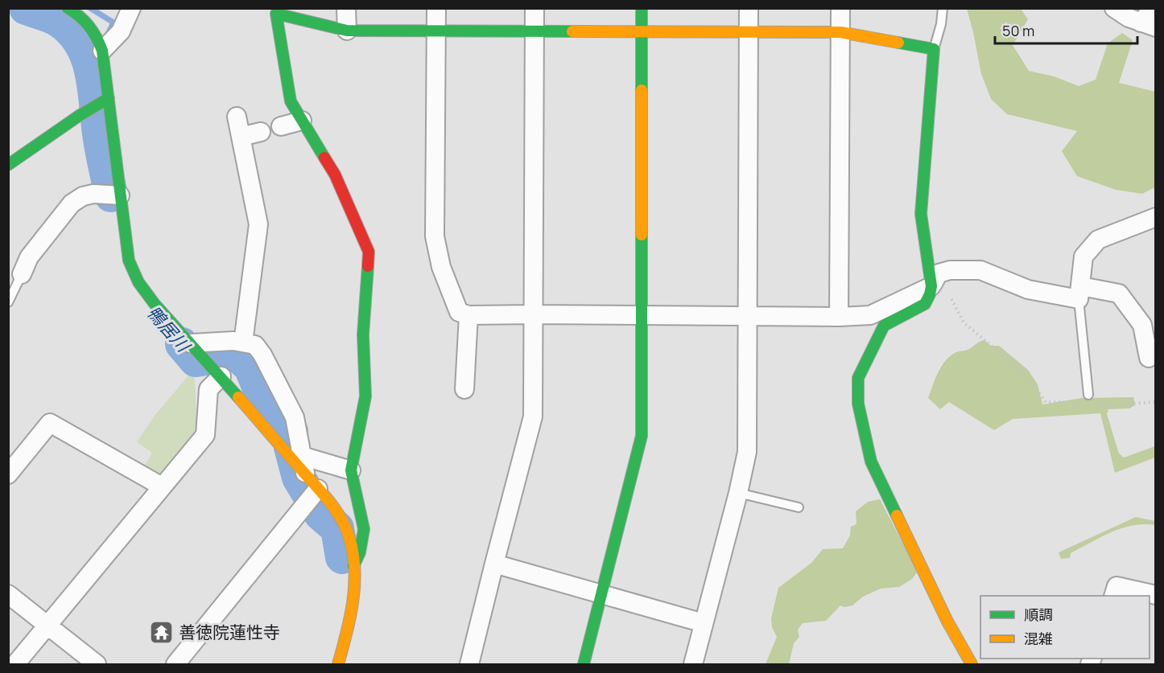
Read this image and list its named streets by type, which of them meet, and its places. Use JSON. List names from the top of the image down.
{
  "water": ["鴨居川"],
  "places": {
    "temple": ["善徳院蓮性寺"]
  },
  "legend": ["順調", "混雑"],
  "scale_bar": "50 m"
}
